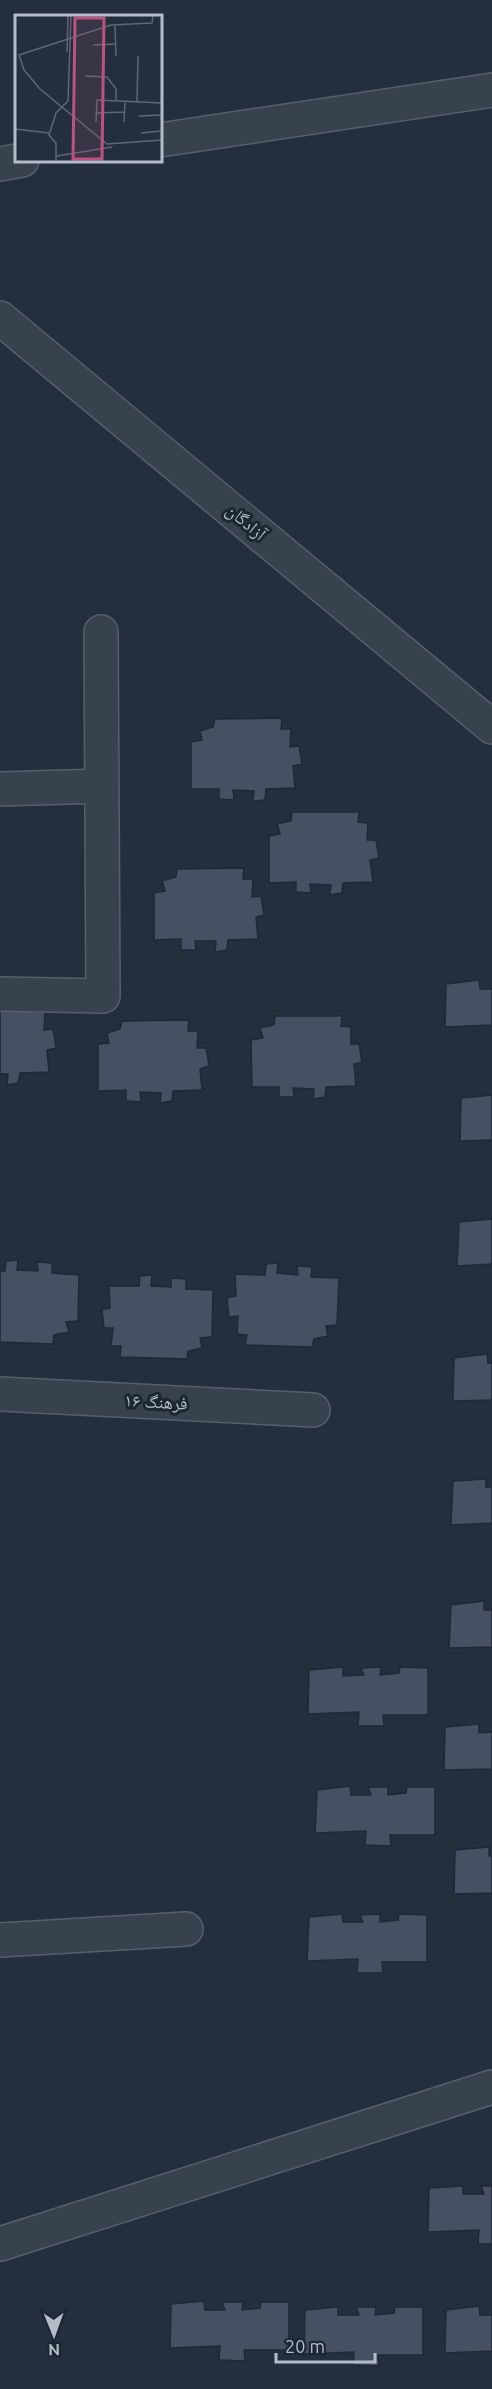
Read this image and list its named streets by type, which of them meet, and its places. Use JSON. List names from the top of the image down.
{
  "streets": {
    "street": ["آزادگان", "فرهنگ ۱۶"]
  },
  "scale_bar": "20 m",
  "north": "bottom"
}
